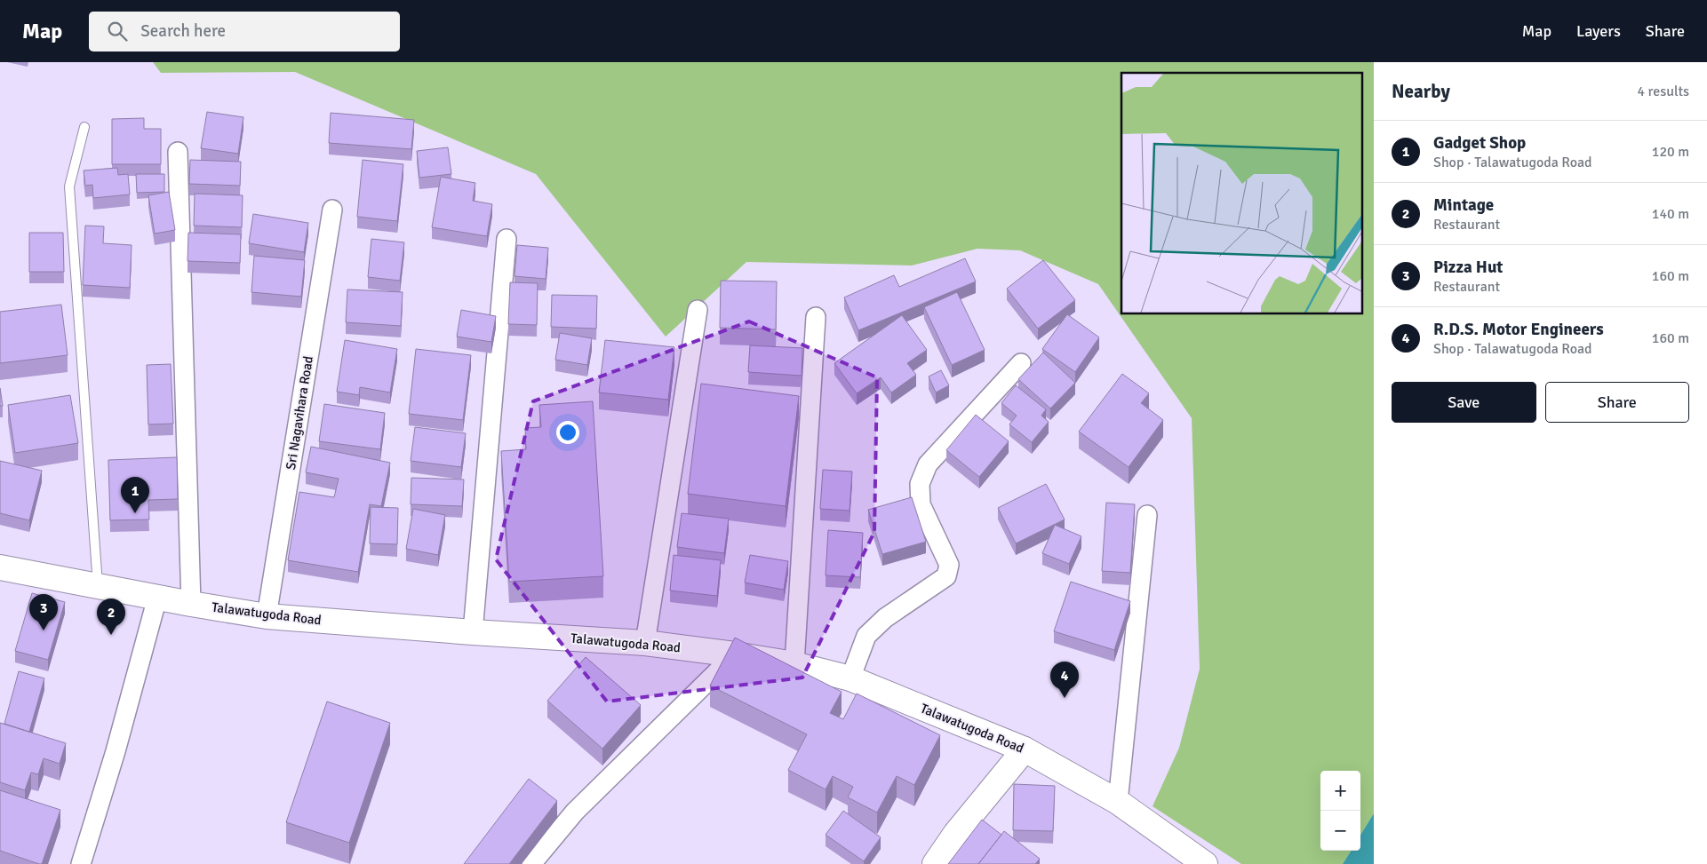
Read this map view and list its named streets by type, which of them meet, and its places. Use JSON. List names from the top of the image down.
{
  "streets": {
    "main road": ["Talawatugoda Road"],
    "street": ["Sri Nagavihara Road"]
  },
  "crossings": [
    ["Sri Nagavihara Road", "Talawatugoda Road"]
  ],
  "page": {
    "header": "Map",
    "search": "Search here",
    "nav": ["Map", "Layers", "Share"],
    "heading": ["Nearby", "4 results"],
    "list": [
      {
        "mark": "1",
        "name": "Gadget Shop",
        "note": "Shop · Talawatugoda Road",
        "value": "120 m"
      },
      {
        "mark": "2",
        "name": "Mintage",
        "note": "Restaurant",
        "value": "140 m"
      },
      {
        "mark": "3",
        "name": "Pizza Hut",
        "note": "Restaurant",
        "value": "160 m"
      },
      {
        "mark": "4",
        "name": "R.D.S. Motor Engineers",
        "note": "Shop · Talawatugoda Road",
        "value": "160 m"
      }
    ],
    "buttons": ["Save", "Share"],
    "pins": [
      "1",
      "3",
      "2",
      "4"
    ],
    "map_buttons": ["+", "−"]
  }
}
